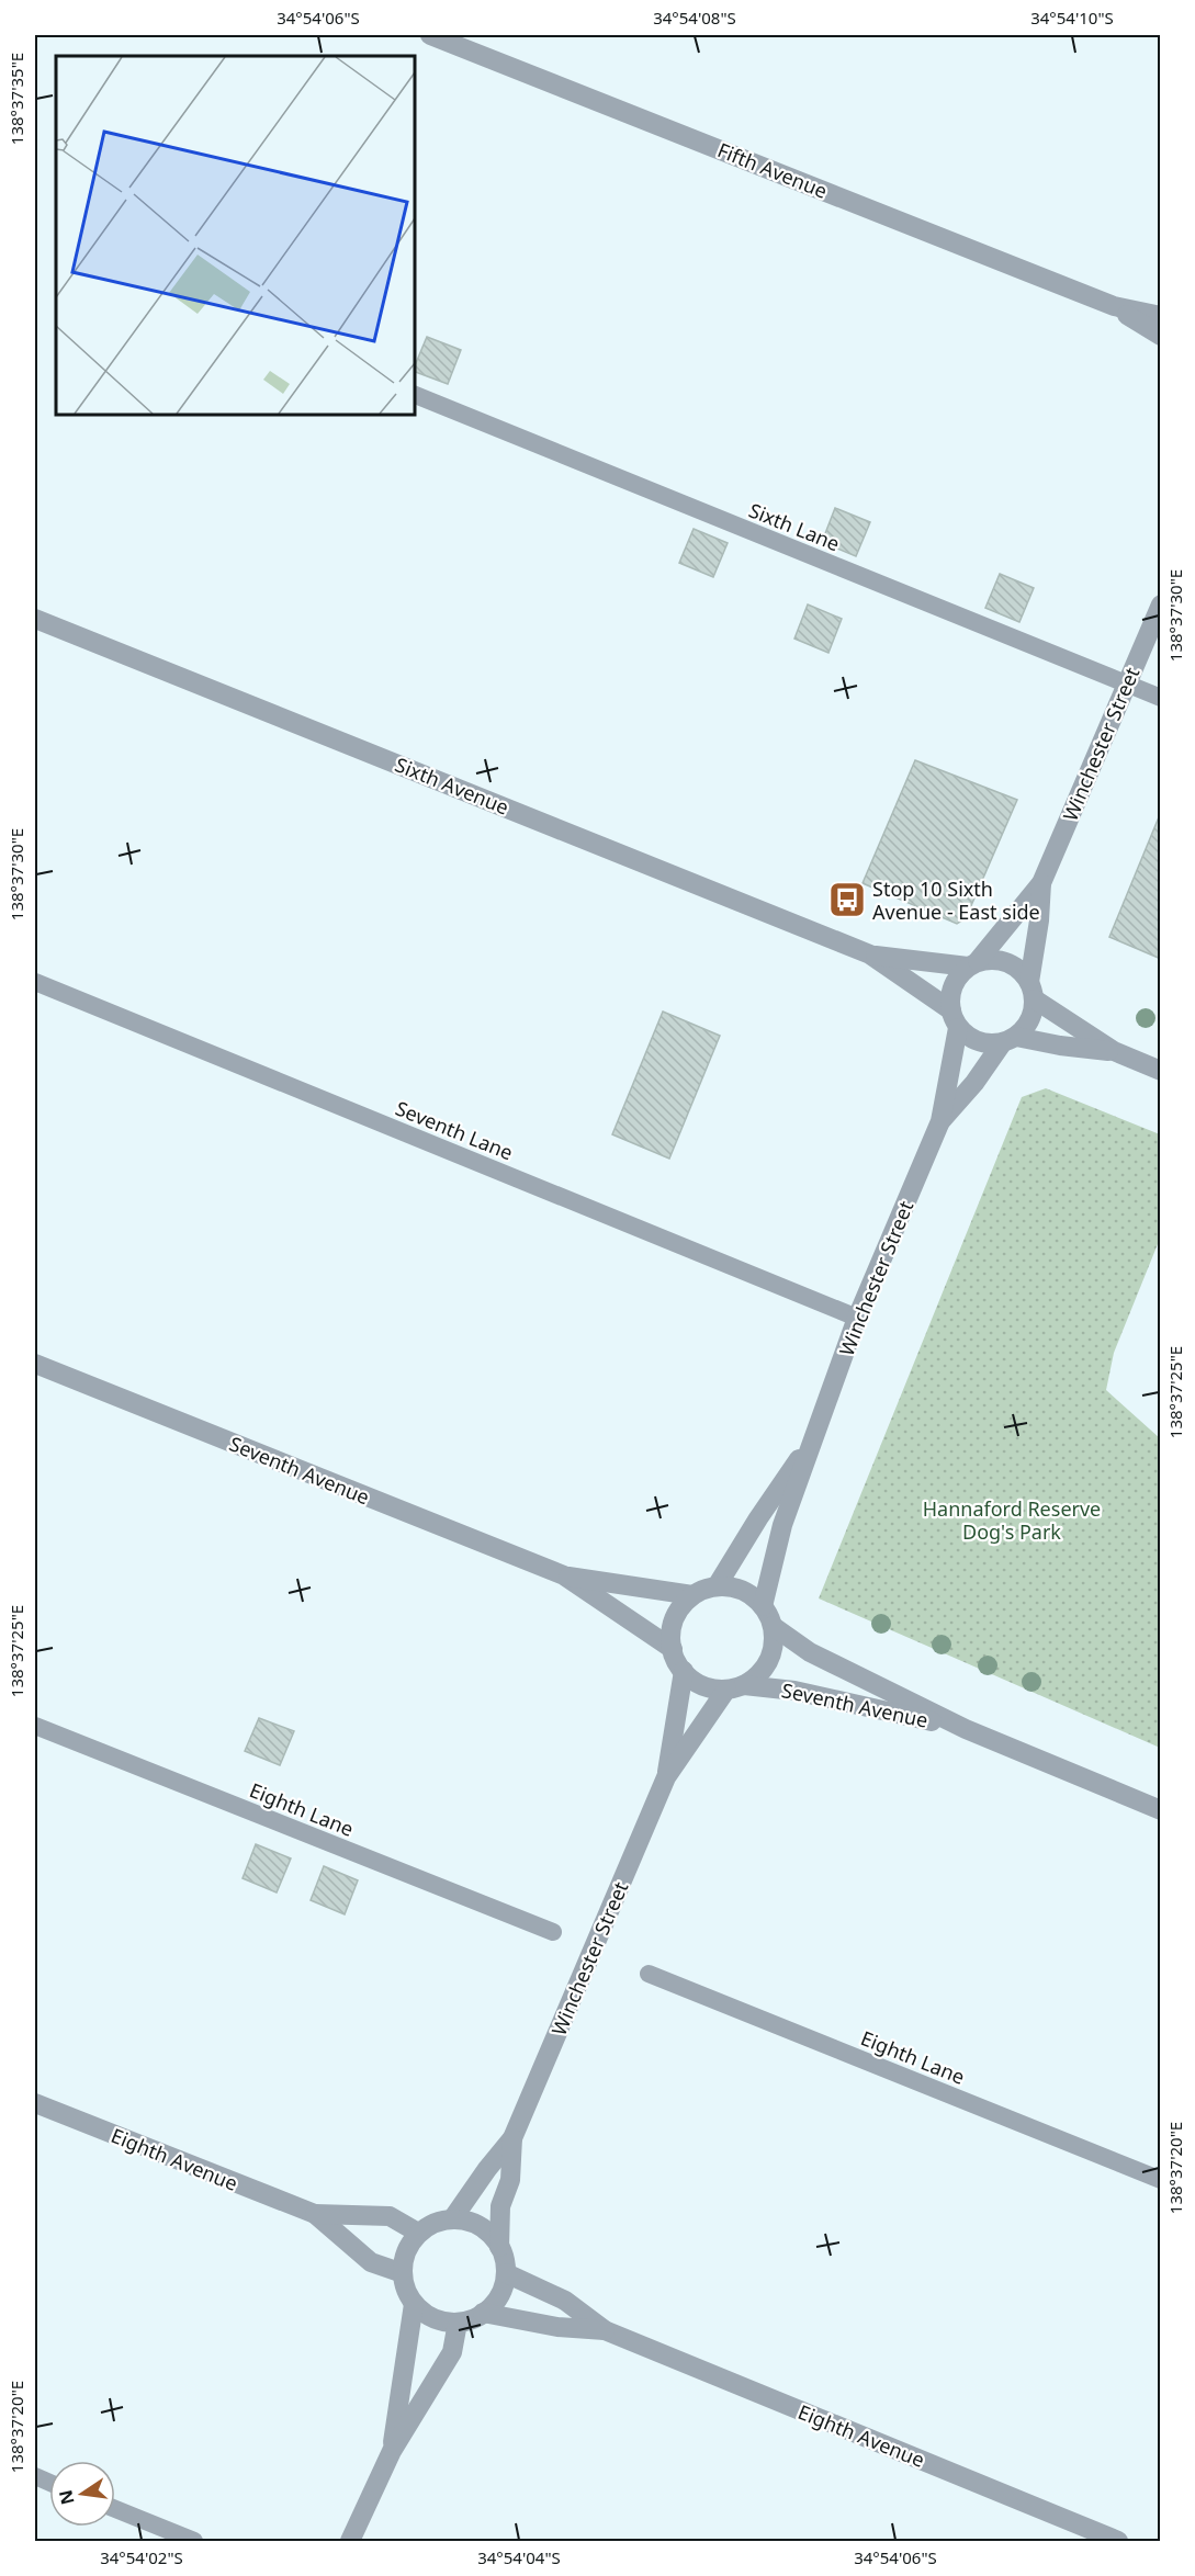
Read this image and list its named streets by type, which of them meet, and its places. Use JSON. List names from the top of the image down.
{
  "streets": {
    "street": [
      "Fifth Avenue",
      "Winchester Street",
      "Sixth Avenue",
      "Seventh Avenue",
      "Eighth Avenue"
    ],
    "lane": ["Sixth Lane", "Seventh Lane", "Eighth Lane"]
  },
  "crossings": [
    ["Sixth Lane", "Winchester Street"],
    ["Winchester Street", "Sixth Avenue"],
    ["Winchester Street", "Seventh Lane"],
    ["Winchester Street", "Seventh Avenue"],
    ["Winchester Street", "Eighth Avenue"]
  ],
  "parks": ["Hannaford Reserve Dog's Park"],
  "places": {
    "bus stop": ["Stop 10 Sixth Avenue - East side"]
  },
  "north": "left",
  "coordinates": [
    "34°54'06\"S",
    "34°54'08\"S",
    "34°54'10\"S",
    "138°37'35\"E",
    "138°37'30\"E",
    "138°37'25\"E",
    "138°37'20\"E",
    "34°54'02\"S",
    "34°54'04\"S"
  ]
}
